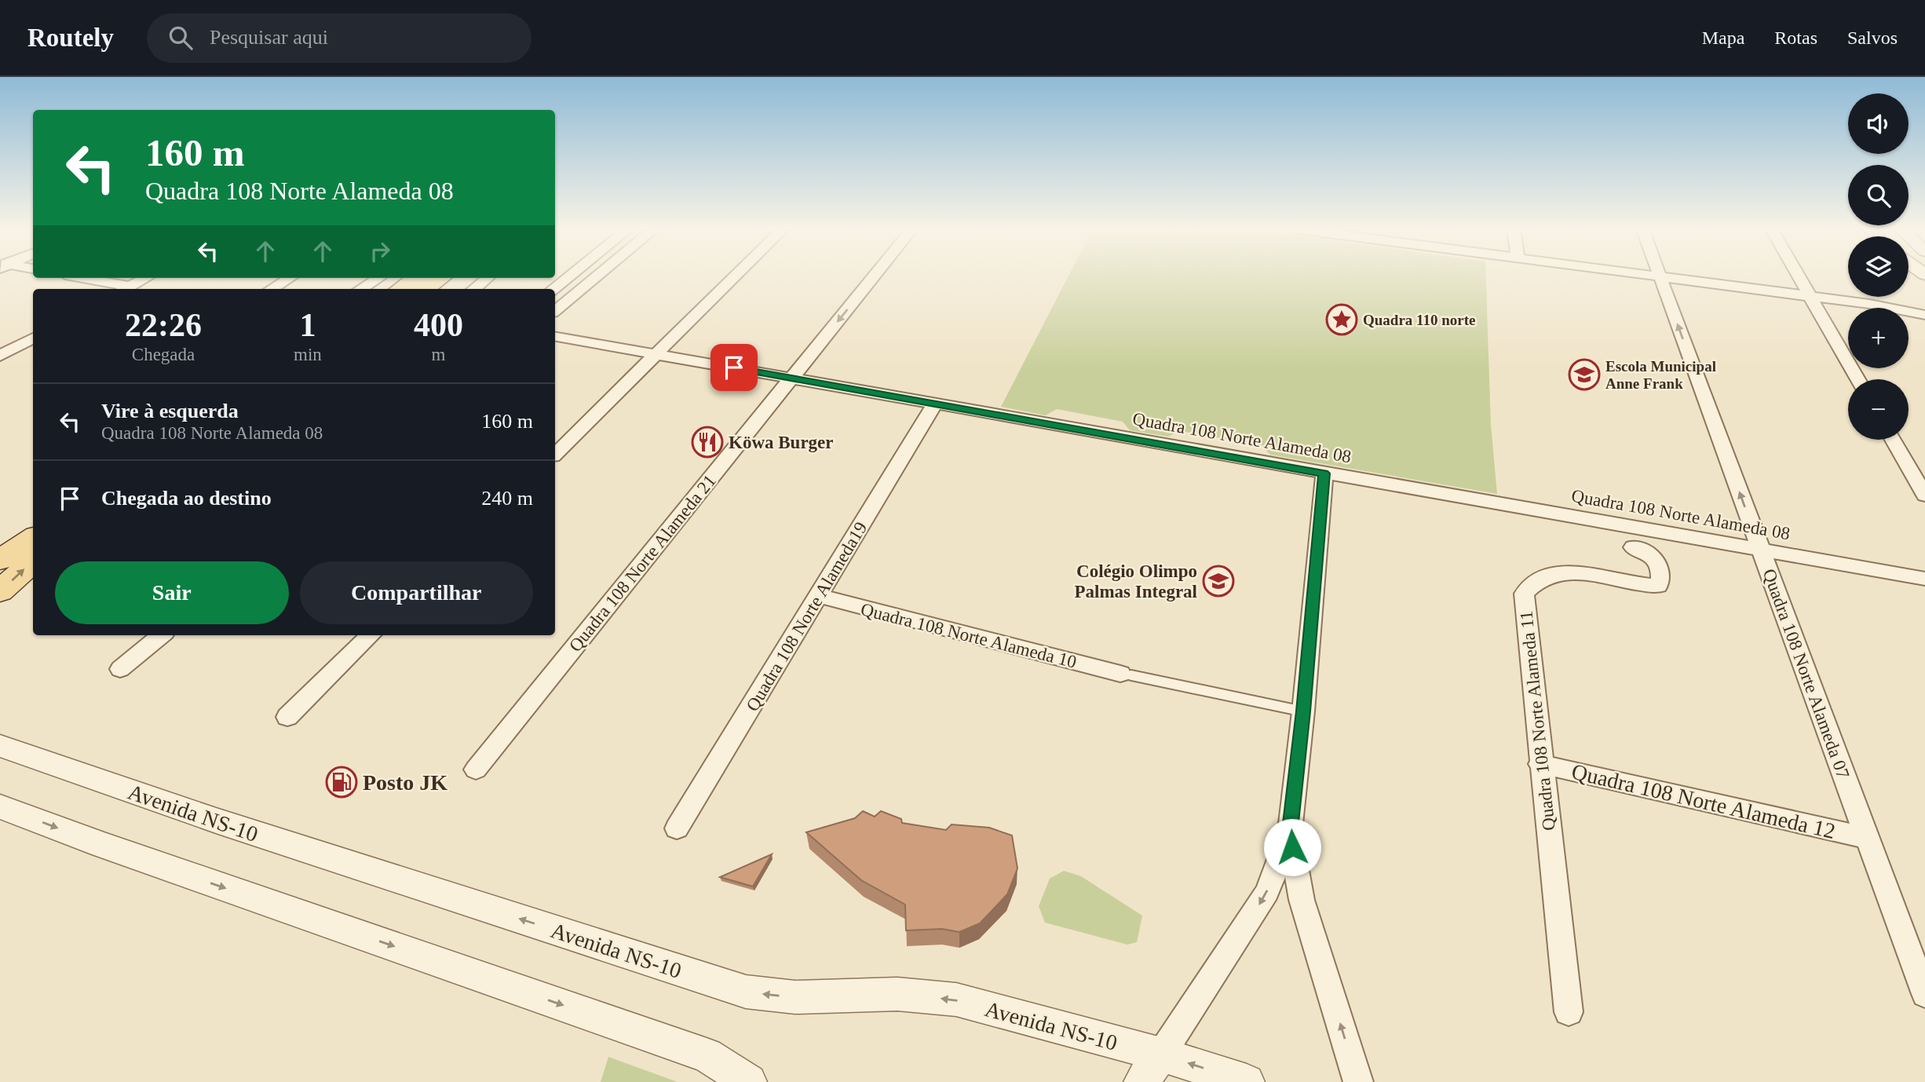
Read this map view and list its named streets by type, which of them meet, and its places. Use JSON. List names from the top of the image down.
{
  "streets": {
    "street": [
      "Quadra 108 Norte Alameda 08",
      "Quadra 108 Norte Alameda 21",
      "Quadra 108 Norte Alameda19",
      "Quadra 108 Norte Alameda 10",
      "Quadra 108 Norte Alameda 07",
      "Quadra 108 Norte Alameda 11",
      "Quadra 108 Norte Alameda 12",
      "Avenida NS-10"
    ]
  },
  "crossings": [
    ["Quadra 108 Norte Alameda 08", "Quadra 108 Norte Alameda 21"],
    ["Quadra 108 Norte Alameda 08", "Quadra 108 Norte Alameda19"],
    ["Quadra 108 Norte Alameda 08", "Quadra 108 Norte Alameda 07"],
    ["Quadra 108 Norte Alameda19", "Quadra 108 Norte Alameda 10"],
    ["Quadra 108 Norte Alameda 07", "Quadra 108 Norte Alameda 12"],
    ["Quadra 108 Norte Alameda 11", "Quadra 108 Norte Alameda 12"]
  ],
  "places": {
    "place": ["Quadra 110 norte"],
    "school or university": ["Escola Municipal Anne Frank", "Colégio Olimpo Palmas Integral"],
    "restaurant": ["Köwa Burger"],
    "fuel station": ["Posto JK"]
  },
  "page": {
    "header": "Routely",
    "search": "Pesquisar aqui",
    "nav": ["Mapa", "Rotas", "Salvos"],
    "map_buttons": ["+", "−"],
    "turn": ["160 m", "Quadra 108 Norte Alameda 08"],
    "eta": [
      "22:26",
      "Chegada",
      "1",
      "min",
      "400",
      "m"
    ],
    "list": [
      {
        "name": "Vire à esquerda",
        "note": "Quadra 108 Norte Alameda 08",
        "value": "160 m"
      },
      {
        "name": "Chegada ao destino",
        "value": "240 m"
      }
    ],
    "buttons": ["Sair", "Compartilhar"]
  }
}
